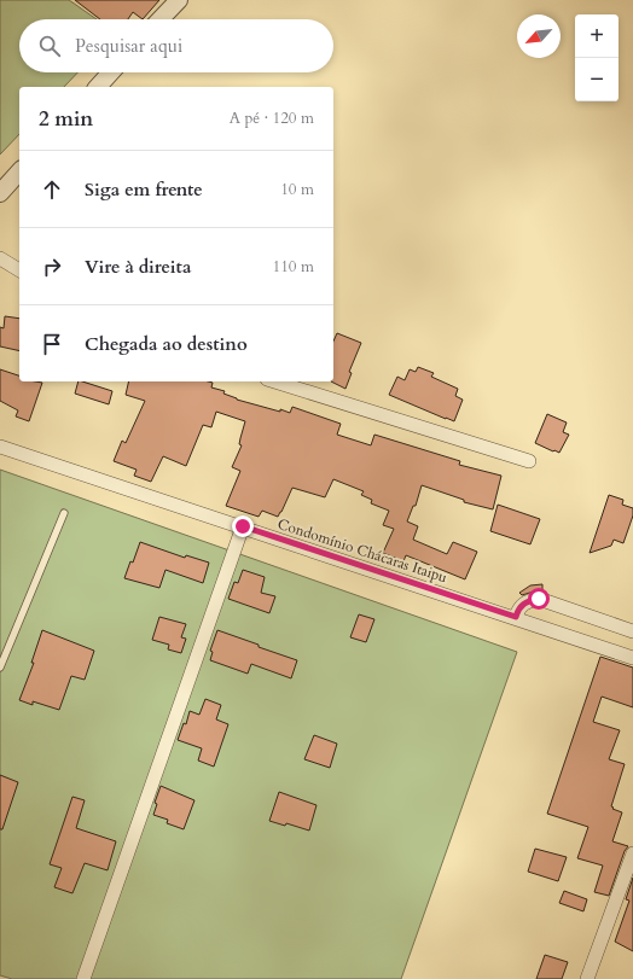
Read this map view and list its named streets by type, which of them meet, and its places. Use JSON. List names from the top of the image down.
{
  "streets": {
    "street": ["Condomínio Chácaras Itaipu"]
  },
  "north": "bottom left",
  "page": {
    "map_buttons": ["+", "−"],
    "search": "Pesquisar aqui",
    "heading": ["2 min", "A pé · 120 m"],
    "list": [
      ["Siga em frente", "10 m"],
      ["Vire à direita", "110 m"],
      "Chegada ao destino"
    ]
  }
}
